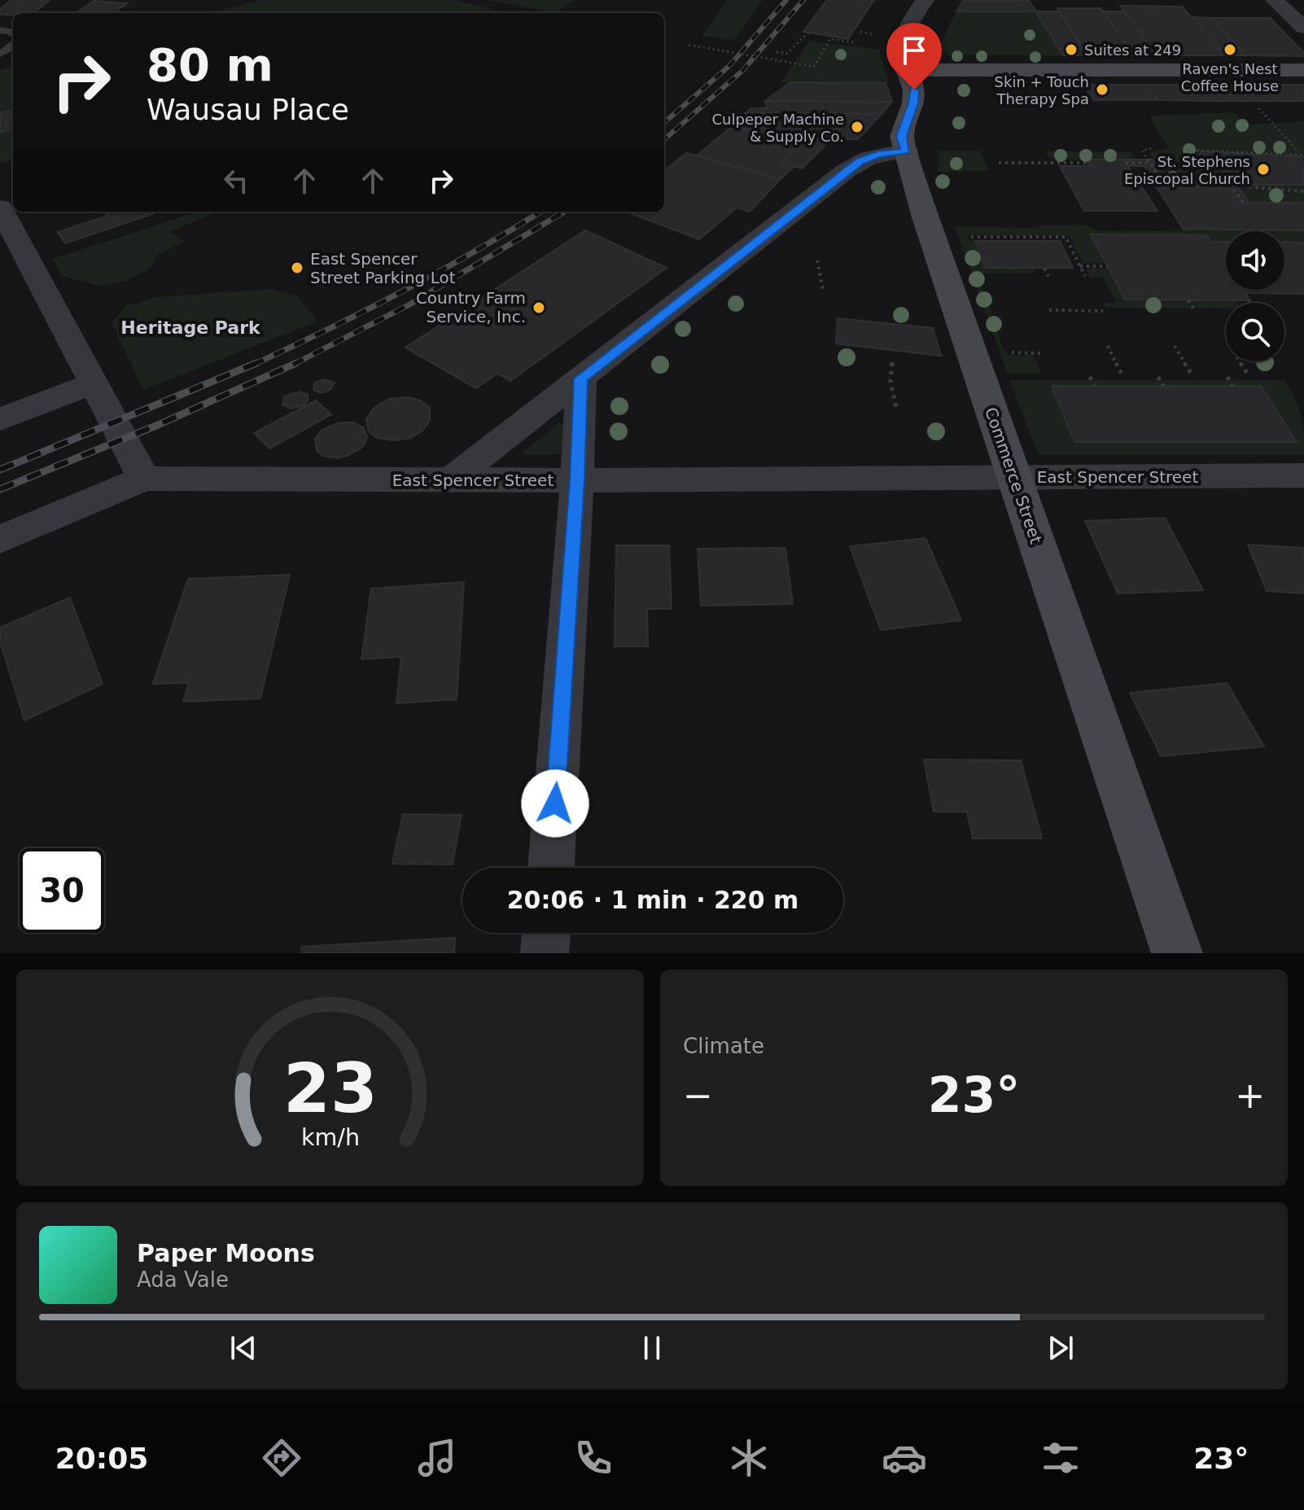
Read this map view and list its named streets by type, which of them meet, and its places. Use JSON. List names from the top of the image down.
{
  "streets": {
    "street": ["Commerce Street", "East Spencer Street"]
  },
  "crossings": [
    ["Commerce Street", "East Spencer Street"]
  ],
  "districts": ["Heritage Park"],
  "places": [
    "Suites at 249",
    "Raven's Nest Coffee House",
    "Skin + Touch Therapy Spa",
    "Culpeper Machine & Supply Co.",
    "St. Stephens Episcopal Church",
    "East Spencer Street Parking Lot",
    "Country Farm Service, Inc."
  ],
  "page": {
    "turn": ["80 m", "Wausau Place"],
    "limit": "30",
    "trip": "20:06 · 1 min · 220 m",
    "tile": "Climate",
    "heat": ["−", "23°", "+"],
    "song": ["Paper Moons", "Ada Vale"],
    "tabs": ["20:05", "23°"],
    "gauge": ["23", "km/h"]
  }
}
